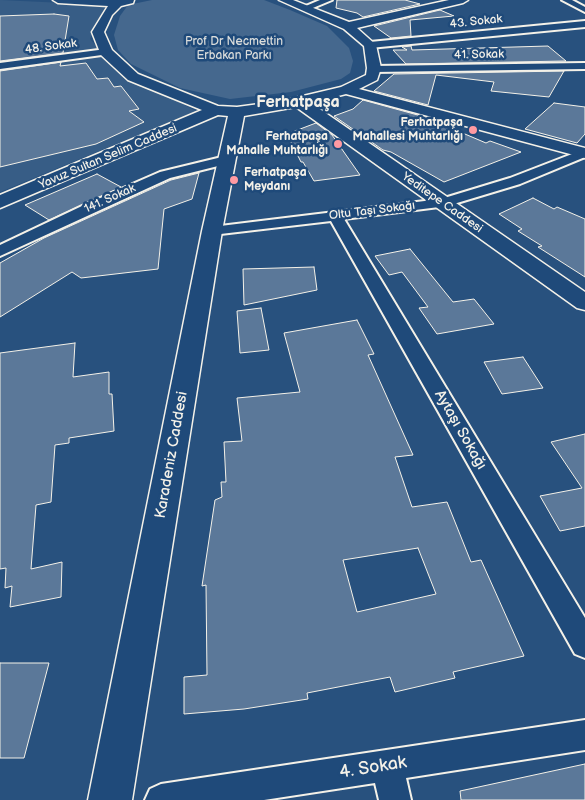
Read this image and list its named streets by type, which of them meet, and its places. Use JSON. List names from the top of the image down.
{
  "streets": {
    "street": [
      "43. Sokak",
      "48. Sokak",
      "41. Sokak",
      "Yavuz Sultan Selim Caddesi",
      "141. Sokak",
      "Yeditepe Caddesi",
      "Oltu Taşı Sokağı",
      "Aytaşı Sokağı",
      "Karadeniz Caddesi",
      "4. Sokak"
    ]
  },
  "crossings": [
    ["Yavuz Sultan Selim Caddesi", "Karadeniz Caddesi"],
    ["141. Sokak", "Karadeniz Caddesi"],
    ["Yeditepe Caddesi", "Oltu Taşı Sokağı"],
    ["Oltu Taşı Sokağı", "Aytaşı Sokağı"],
    ["Oltu Taşı Sokağı", "Karadeniz Caddesi"]
  ],
  "districts": ["Ferhatpaşa"],
  "parks": ["Prof Dr Necmettin Erbakan Parkı"],
  "places": ["Ferhatpaşa Mahallesi Muhtarlığı", "Ferhatpaşa Mahalle Muhtarlığı", "Ferhatpaşa Meydanı"]
}
